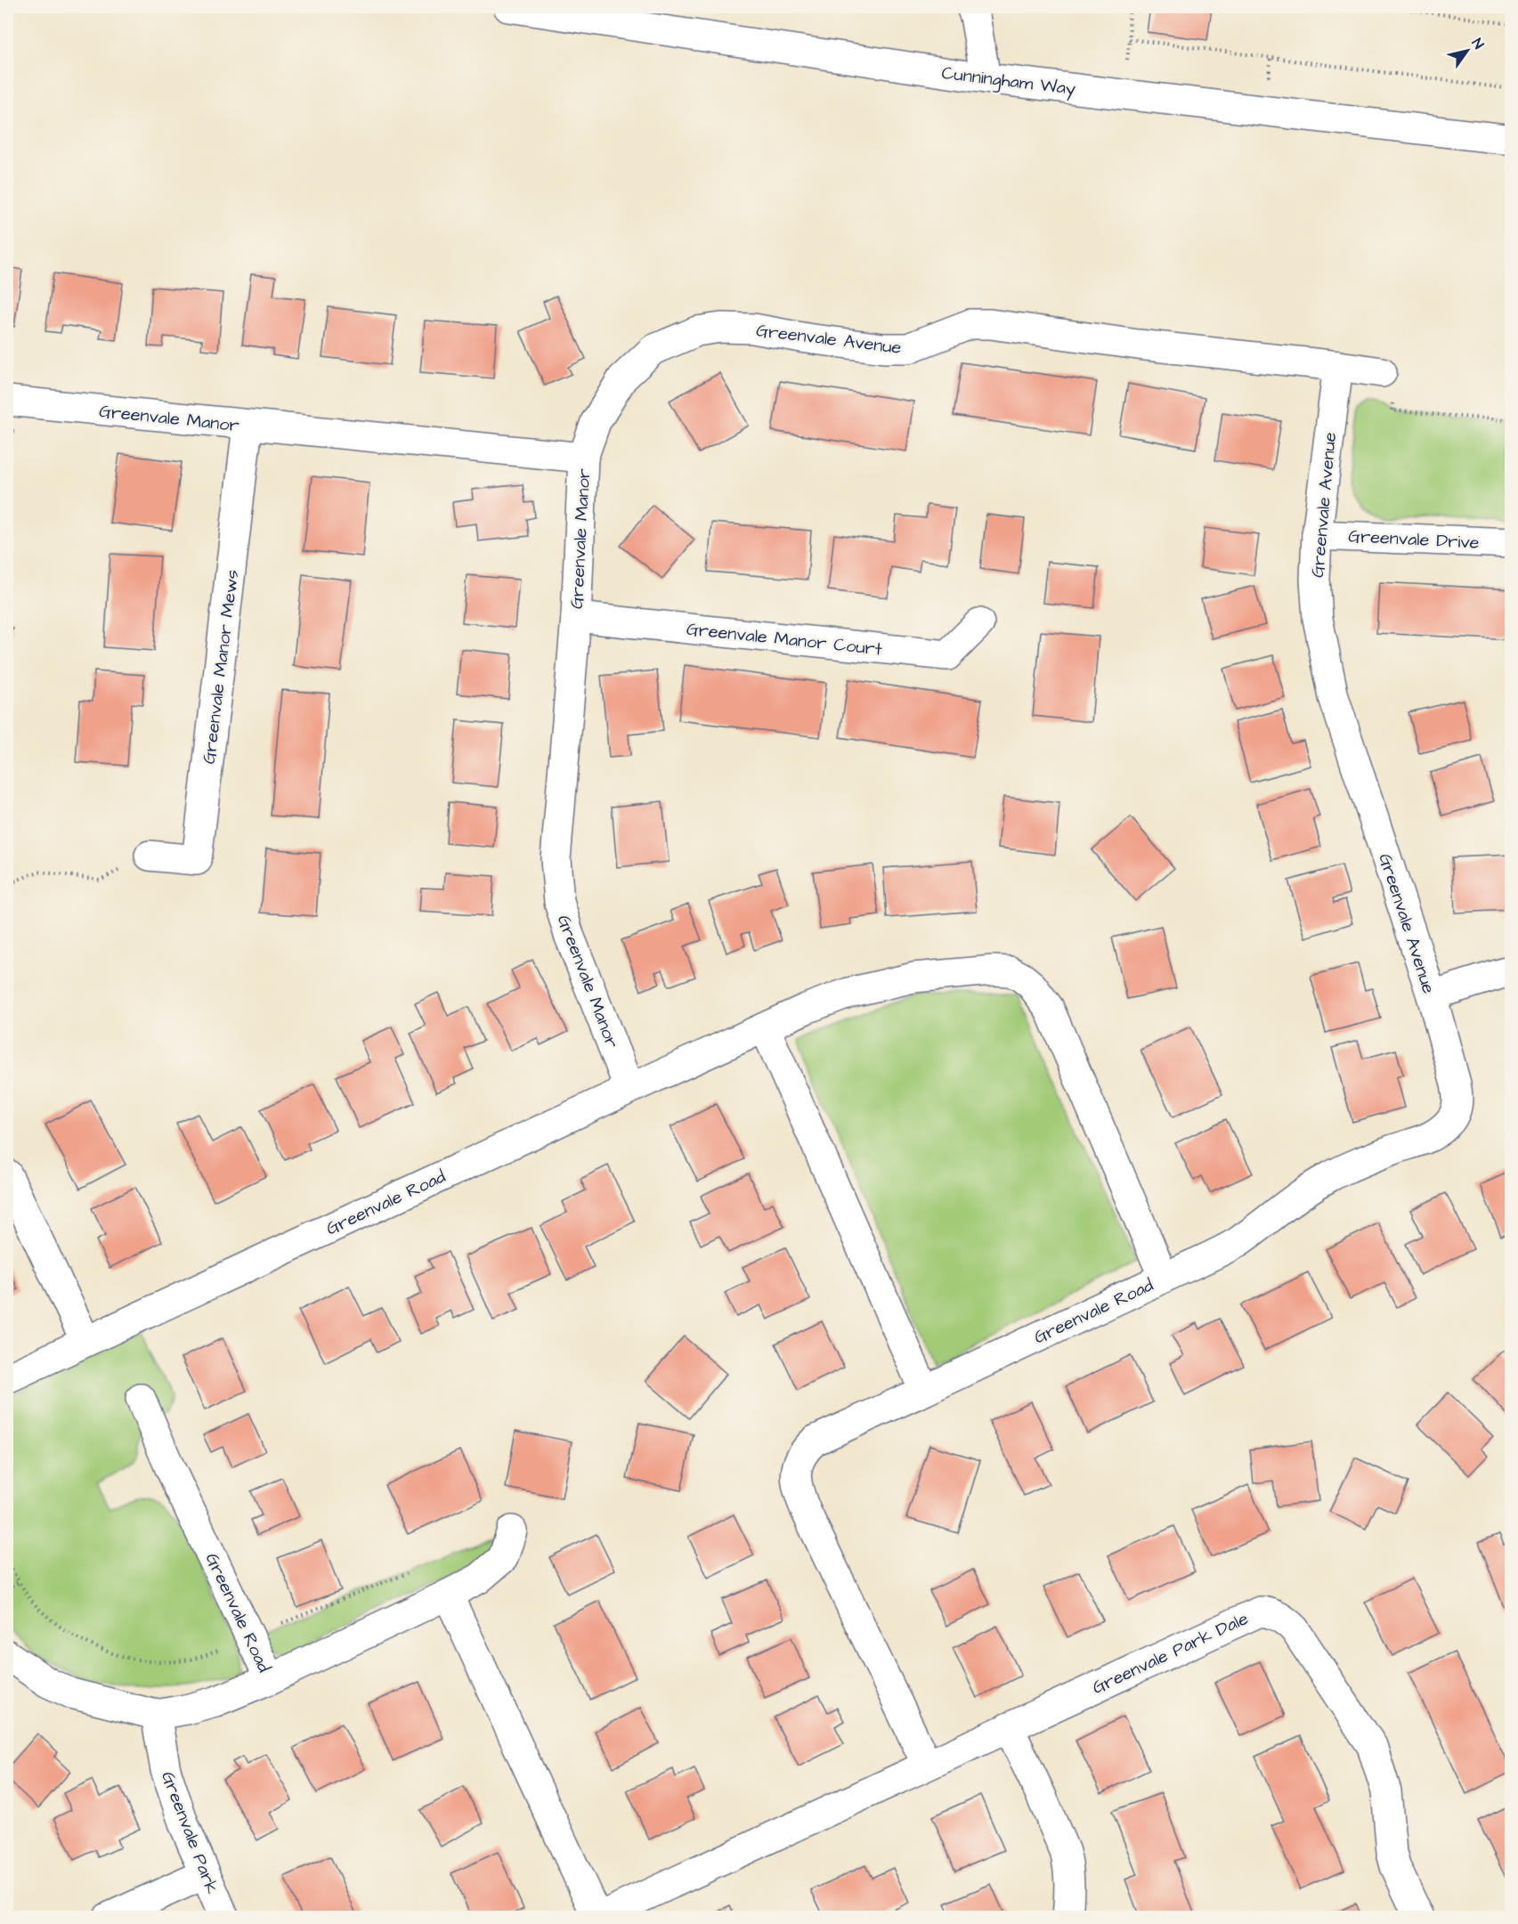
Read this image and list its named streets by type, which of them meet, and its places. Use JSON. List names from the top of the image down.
{
  "streets": {
    "street": [
      "Cunningham Way",
      "Greenvale Avenue",
      "Greenvale Manor",
      "Greenvale Drive",
      "Greenvale Manor Court",
      "Greenvale Manor Mews",
      "Greenvale Road",
      "Greenvale Park Dale",
      "Greenvale Park"
    ]
  },
  "crossings": [
    ["Greenvale Avenue", "Greenvale Manor"],
    ["Greenvale Avenue", "Greenvale Drive"],
    ["Greenvale Avenue", "Greenvale Road"],
    ["Greenvale Manor", "Greenvale Manor Court"],
    ["Greenvale Manor", "Greenvale Manor Mews"],
    ["Greenvale Manor", "Greenvale Road"],
    ["Greenvale Road", "Greenvale Park Dale"],
    ["Greenvale Road", "Greenvale Park"]
  ],
  "north": "top right"
}
